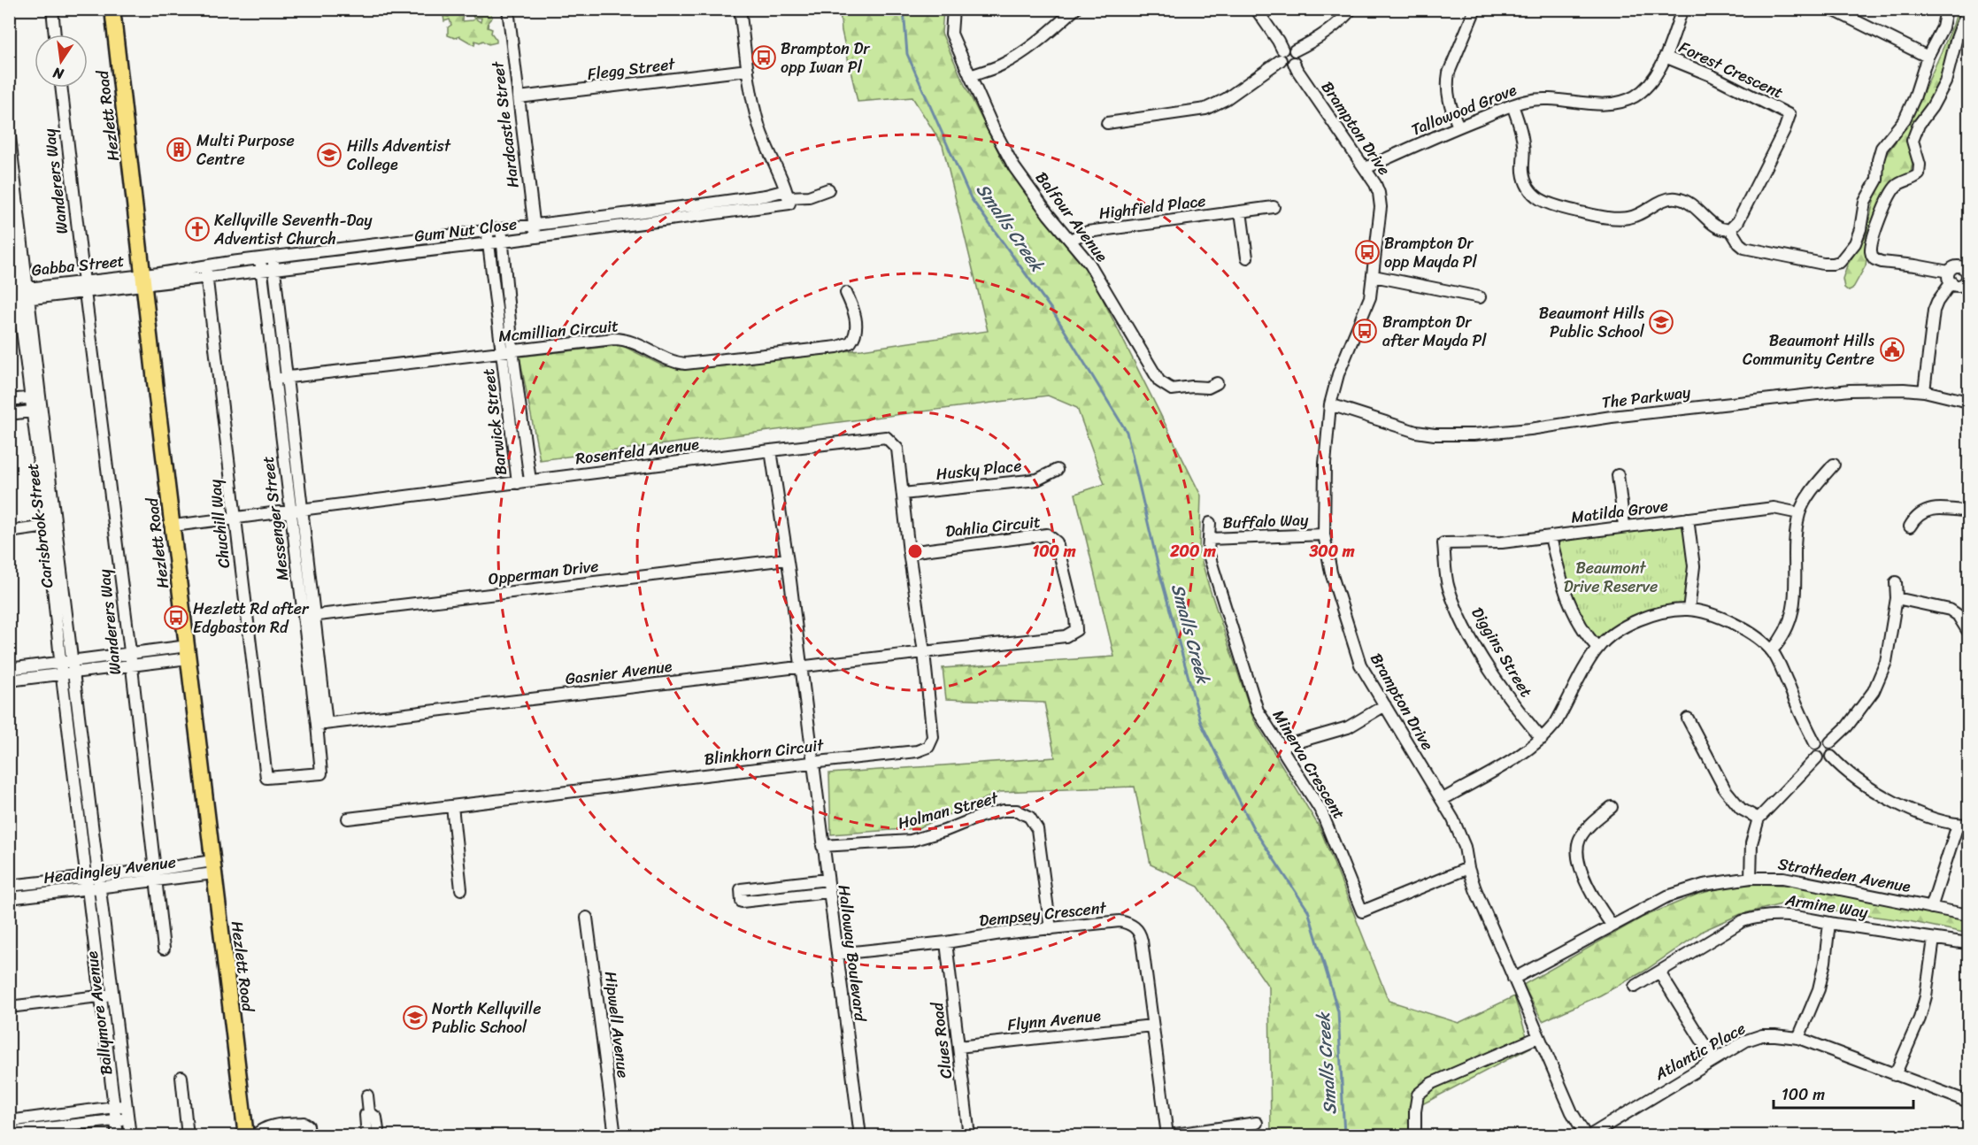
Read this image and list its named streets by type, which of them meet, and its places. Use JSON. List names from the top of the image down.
{
  "streets": {
    "main road": ["Hezlett Road"],
    "street": [
      "Flegg Street",
      "Forest Crescent",
      "Tallowood Grove",
      "Hardcastle Street",
      "Brampton Drive",
      "Wanderers Way",
      "Highfield Place",
      "Balfour Avenue",
      "Gum Nut Close",
      "Gabba Street",
      "Mcmillian Circuit",
      "The Parkway",
      "Barwick Street",
      "Rosenfeld Avenue",
      "Husky Place",
      "Matilda Grove",
      "Messenger Street",
      "Buffalo Way",
      "Chuchill Way",
      "Carisbrook Street",
      "Dahlia Circuit",
      "Opperman Drive",
      "Diggins Street",
      "Gasnier Avenue",
      "Blinkhorn Circuit",
      "Minerva Crescent",
      "Holman Street",
      "Headingley Avenue",
      "Stratheden Avenue",
      "Armine Way",
      "Dempsey Crescent",
      "Halloway Boulevard",
      "Ballymore Avenue",
      "Flynn Avenue",
      "Hipwell Avenue",
      "Clues Road",
      "Atlantic Place"
    ]
  },
  "crossings": [
    ["Flegg Street", "Hardcastle Street"],
    ["Forest Crescent", "Tallowood Grove"],
    ["Tallowood Grove", "Brampton Drive"],
    ["Hezlett Road", "Gum Nut Close"],
    ["Hezlett Road", "Gabba Street"],
    ["Hezlett Road", "Rosenfeld Avenue"],
    ["Hezlett Road", "Headingley Avenue"],
    ["Hardcastle Street", "Gum Nut Close"],
    ["Brampton Drive", "The Parkway"],
    ["Brampton Drive", "Buffalo Way"],
    ["Brampton Drive", "Minerva Crescent"],
    ["Brampton Drive", "Stratheden Avenue"],
    ["Brampton Drive", "Atlantic Place"],
    ["Wanderers Way", "Gabba Street"],
    ["Wanderers Way", "Headingley Avenue"],
    ["Highfield Place", "Balfour Avenue"],
    ["Gum Nut Close", "Gabba Street"],
    ["Gum Nut Close", "Barwick Street"],
    ["Gum Nut Close", "Messenger Street"],
    ["Gum Nut Close", "Chuchill Way"],
    ["Gabba Street", "Carisbrook Street"],
    ["Mcmillian Circuit", "Barwick Street"],
    ["Mcmillian Circuit", "Messenger Street"],
    ["Barwick Street", "Rosenfeld Avenue"],
    ["Rosenfeld Avenue", "Husky Place"],
    ["Rosenfeld Avenue", "Messenger Street"],
    ["Rosenfeld Avenue", "Chuchill Way"],
    ["Rosenfeld Avenue", "Blinkhorn Circuit"],
    ["Husky Place", "Blinkhorn Circuit"],
    ["Matilda Grove", "Diggins Street"],
    ["Messenger Street", "Chuchill Way"],
    ["Messenger Street", "Opperman Drive"],
    ["Messenger Street", "Gasnier Avenue"],
    ["Buffalo Way", "Minerva Crescent"],
    ["Carisbrook Street", "Headingley Avenue"],
    ["Carisbrook Street", "Ballymore Avenue"],
    ["Dahlia Circuit", "Gasnier Avenue"],
    ["Dahlia Circuit", "Blinkhorn Circuit"],
    ["Gasnier Avenue", "Blinkhorn Circuit"],
    ["Gasnier Avenue", "Halloway Boulevard"],
    ["Blinkhorn Circuit", "Halloway Boulevard"],
    ["Holman Street", "Dempsey Crescent"],
    ["Holman Street", "Halloway Boulevard"],
    ["Headingley Avenue", "Ballymore Avenue"],
    ["Dempsey Crescent", "Halloway Boulevard"],
    ["Dempsey Crescent", "Flynn Avenue"],
    ["Dempsey Crescent", "Clues Road"],
    ["Flynn Avenue", "Clues Road"]
  ],
  "water": ["Smalls Creek"],
  "parks": ["Beaumont Drive Reserve"],
  "places": {
    "bus stop": [
      "Brampton Dr opp Iwan Pl",
      "Brampton Dr opp Mayda Pl",
      "Brampton Dr after Mayda Pl",
      "Hezlett Rd after Edgbaston Rd"
    ],
    "building": ["Multi Purpose Centre"],
    "school or university": ["Hills Adventist College", "Beaumont Hills Public School", "North Kellyville Public School"],
    "church": ["Kellyville Seventh-Day Adventist Church"],
    "public building": ["Beaumont Hills Community Centre"]
  },
  "scale_bar": "100 m",
  "north": "bottom",
  "rings": ["100 m", "200 m", "300 m"]
}
